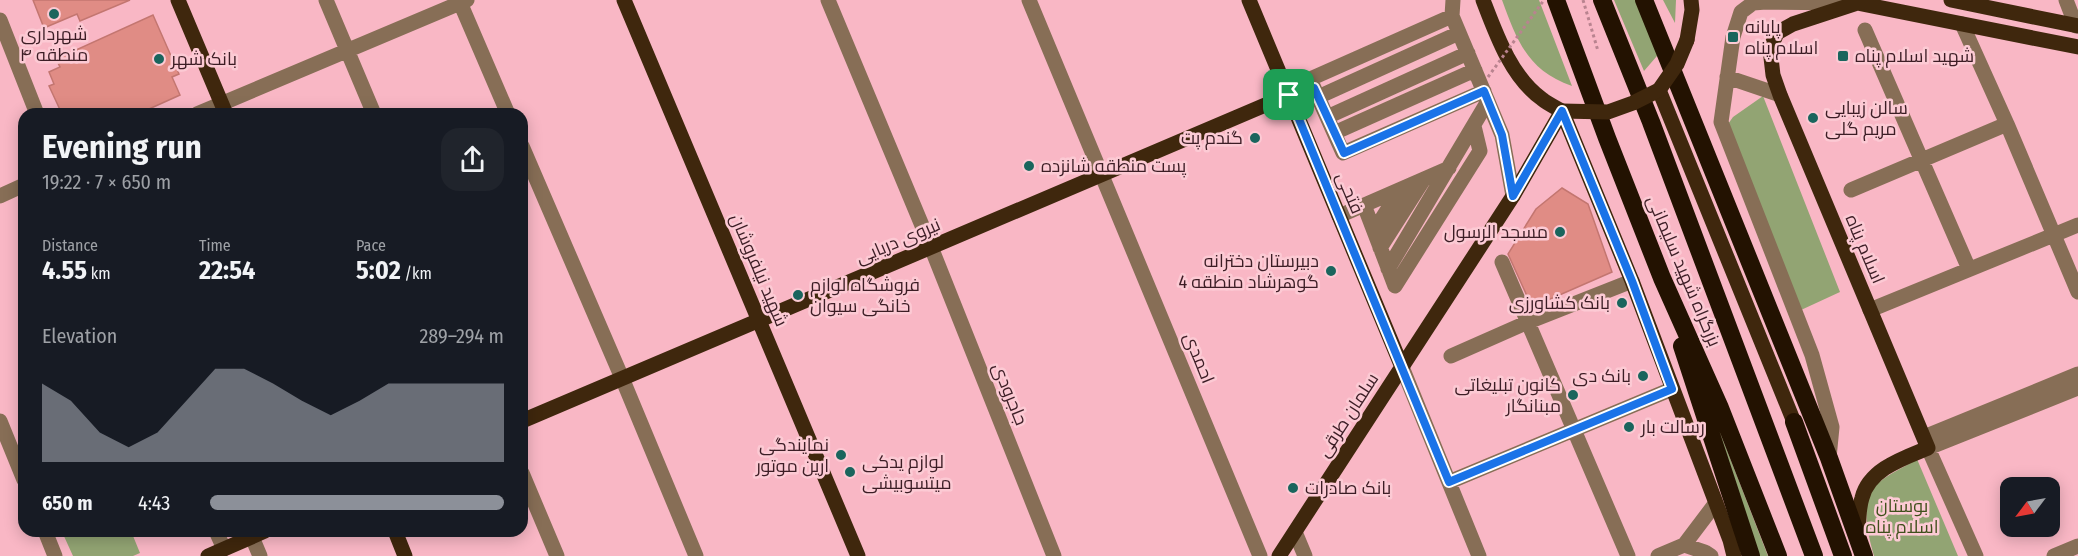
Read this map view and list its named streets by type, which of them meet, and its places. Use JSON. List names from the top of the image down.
{
  "streets": {
    "highway": ["بزرگراه شهید سلیمانی"],
    "main road": [
      "فتحی",
      "نیروی دریایی",
      "اسلام پناه",
      "شهید نیلفروشان",
      "سلمان طرقی"
    ],
    "street": ["احمدی", "جاجرودی"]
  },
  "crossings": [
    ["فتحی", "نیروی دریایی"],
    ["فتحی", "سلمان طرقی"],
    ["نیروی دریایی", "شهید نیلفروشان"],
    ["نیروی دریایی", "احمدی"],
    ["نیروی دریایی", "جاجرودی"]
  ],
  "parks": ["بوستان اسلام پناه"],
  "places": {
    "other": [
      "شهرداری منطقه ۴",
      "بانک شهر",
      "سالن زیبایی مریم گلی",
      "گندم پت",
      "پست منطقه شانزده",
      "مسجد الرسول",
      "دبیرستان دخترانه گوهرشاد منطقه 4",
      "فروشگاه لوازم خانگی سیوان",
      "بانک کشاورزی",
      "بانک دی",
      "کانون تبلیغاتی مبنانگار",
      "رسالت بار",
      "نمایندگی ارین موتور",
      "لوازم یدکی میتسوبیشی",
      "بانک صادرات"
    ],
    "transit": ["پایانه اسلام پناه", "شهید اسلام پناه"]
  },
  "north": "bottom left",
  "page": {
    "heading": ["Evening run", "19:22 · 7 × 650 m"],
    "stats": [
      ["Distance", "4.55 km"],
      ["Time", "22:54"],
      ["Pace", "5:02 /km"]
    ],
    "chart": ["Elevation", "289–294 m"],
    "list": [
      {
        "name": "650 m",
        "note": "4:43"
      }
    ]
  }
}
